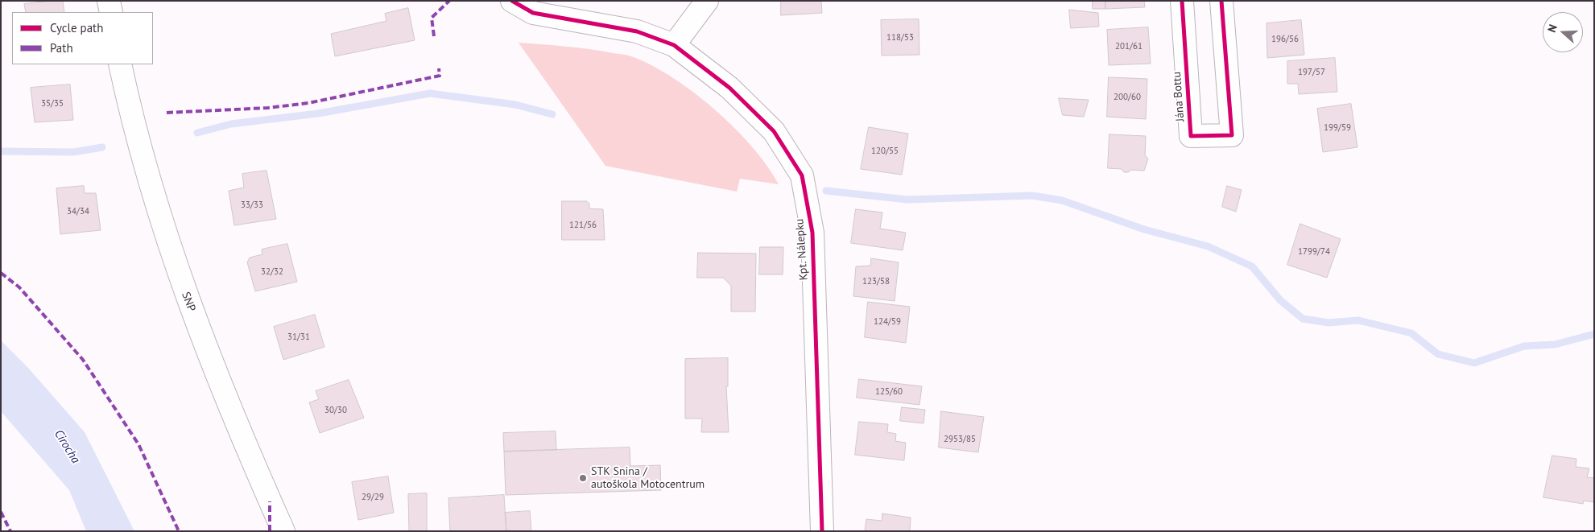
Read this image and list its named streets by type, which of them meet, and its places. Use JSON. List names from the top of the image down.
{
  "streets": {
    "street": ["Jána Bottu", "Kpt. Nálepku", "SNP"]
  },
  "water": ["Cirocha"],
  "places": ["STK Snina / autoškola Motocentrum"],
  "house_numbers": [
    "118/53",
    "196/56",
    "201/61",
    "197/57",
    "200/60",
    "35/35",
    "199/59",
    "120/55",
    "33/33",
    "34/34",
    "121/56",
    "1799/74",
    "32/32",
    "123/58",
    "124/59",
    "31/31",
    "125/60",
    "30/30",
    "2953/85",
    "29/29"
  ],
  "legend": ["Cycle path", "Path"],
  "north": "left"
}
